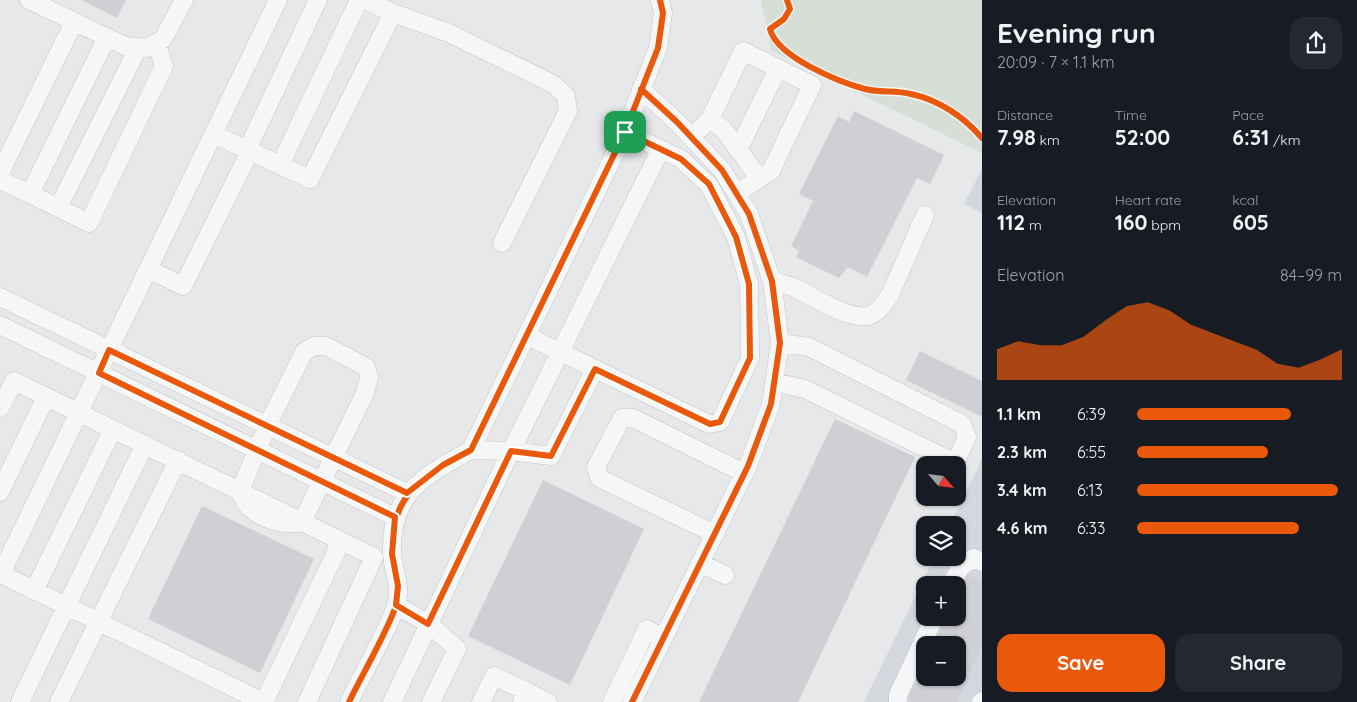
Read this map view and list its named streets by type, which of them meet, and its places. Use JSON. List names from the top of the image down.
{
  "north": "bottom right",
  "page": {
    "heading": ["Evening run", "20:09 · 7 × 1.1 km"],
    "stats": [
      ["Distance", "7.98 km"],
      ["Time", "52:00"],
      ["Pace", "6:31 /km"],
      ["Elevation", "112 m"],
      ["Heart rate", "160 bpm"],
      ["kcal", "605"]
    ],
    "chart": ["Elevation", "84–99 m"],
    "list": [
      {
        "name": "1.1 km",
        "note": "6:39"
      },
      {
        "name": "2.3 km",
        "note": "6:55"
      },
      {
        "name": "3.4 km",
        "note": "6:13"
      },
      {
        "name": "4.6 km",
        "note": "6:33"
      }
    ],
    "map_buttons": ["+", "−"],
    "buttons": ["Save", "Share"]
  }
}
